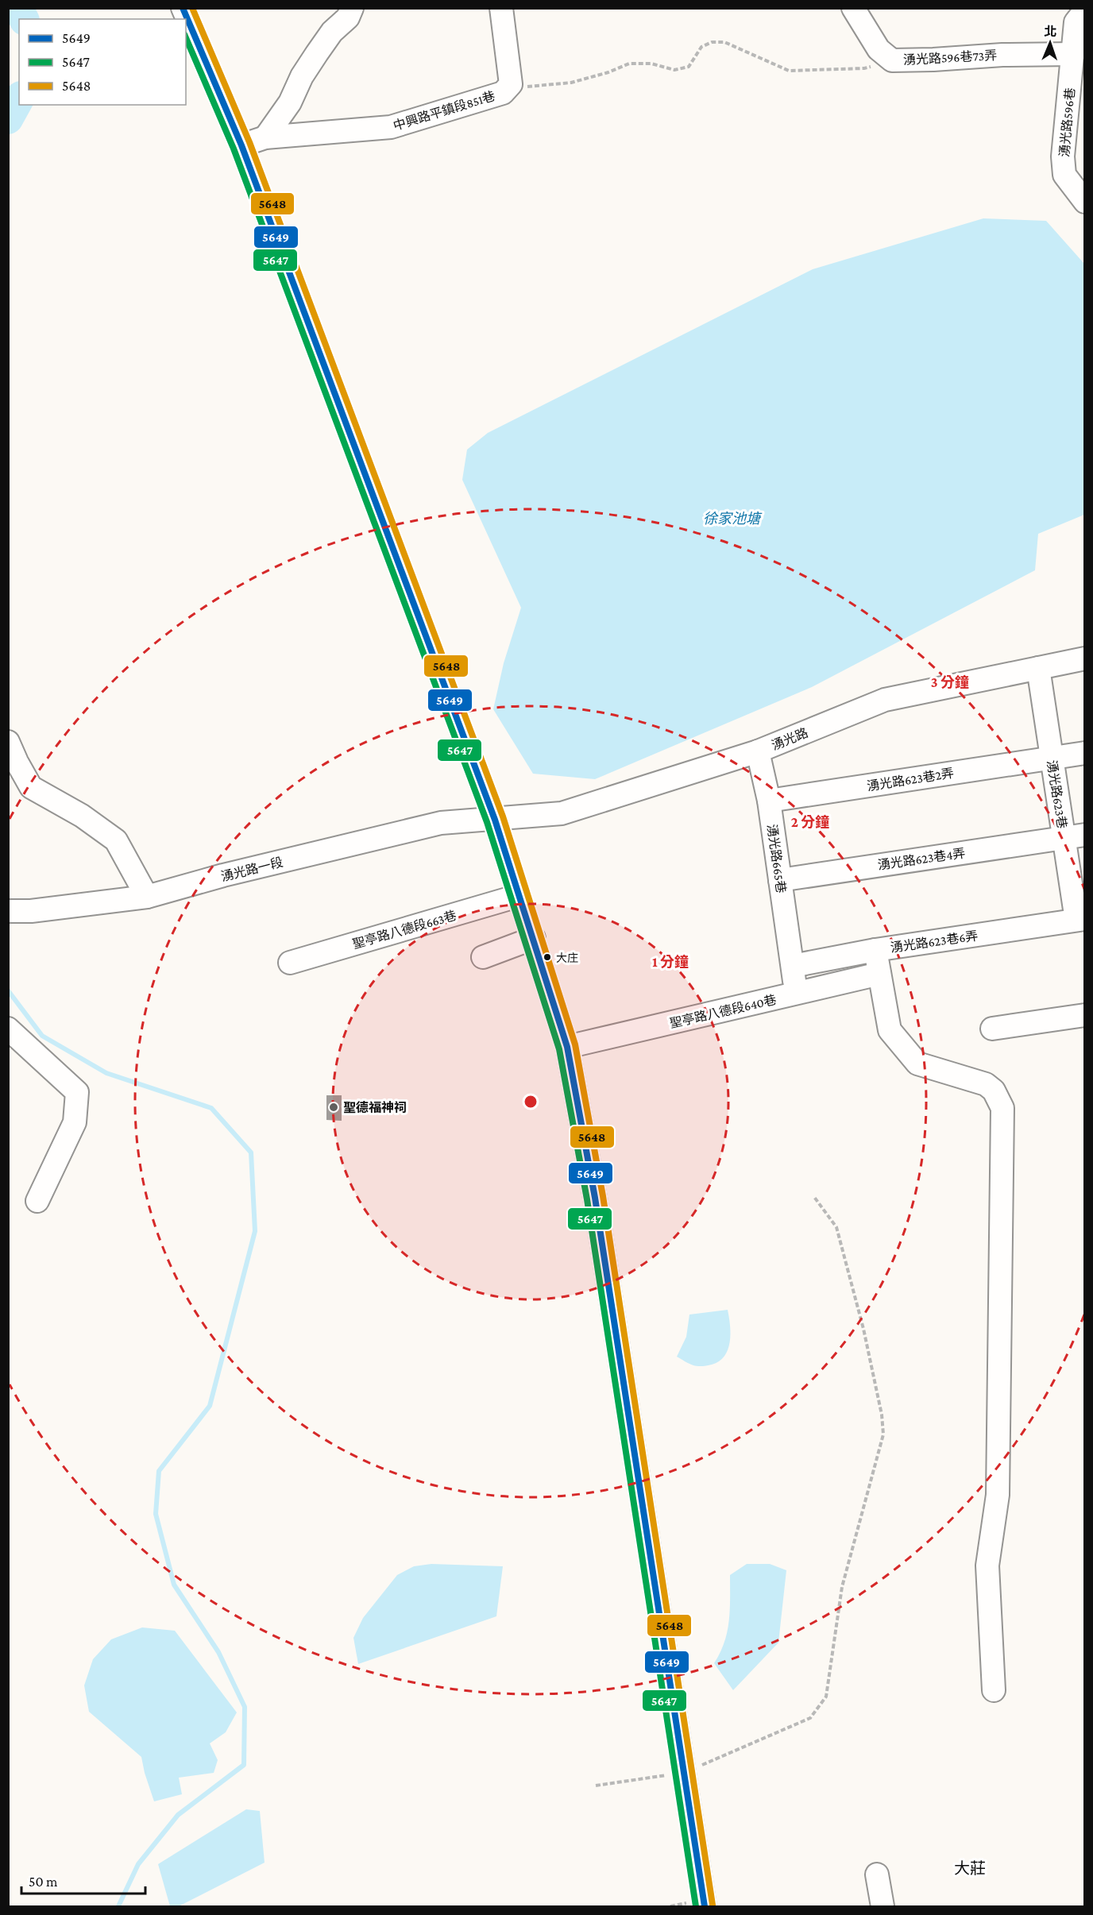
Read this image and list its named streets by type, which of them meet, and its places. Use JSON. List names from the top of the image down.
{
  "streets": {
    "street": [
      "湧光路596巷73弄",
      "中興路平鎮段851巷",
      "湧光路596巷",
      "湧光路",
      "湧光路623巷2弄",
      "湧光路623巷",
      "湧光路665巷",
      "湧光路623巷4弄",
      "湧光路一段",
      "聖亭路八德段663巷",
      "湧光路623巷6弄",
      "聖亭路八德段640巷"
    ]
  },
  "crossings": [
    ["湧光路596巷73弄", "湧光路596巷"],
    ["湧光路", "湧光路623巷"],
    ["湧光路", "湧光路665巷"],
    ["湧光路", "湧光路一段"],
    ["湧光路623巷2弄", "湧光路623巷"],
    ["湧光路623巷2弄", "湧光路665巷"],
    ["湧光路623巷", "湧光路623巷4弄"],
    ["湧光路623巷", "湧光路623巷6弄"],
    ["湧光路665巷", "湧光路623巷4弄"],
    ["湧光路665巷", "湧光路623巷6弄"],
    ["湧光路665巷", "聖亭路八德段640巷"]
  ],
  "districts": ["大莊"],
  "water": ["徐家池塘"],
  "places": ["大庄", "聖德福神祠"],
  "lines": ["transit line 5649", "transit line 5648", "transit line 5647"],
  "legend": ["5649", "5647", "5648"],
  "scale_bar": "50 m",
  "north": "top",
  "rings": ["3 分鐘", "2 分鐘", "1 分鐘"]
}
